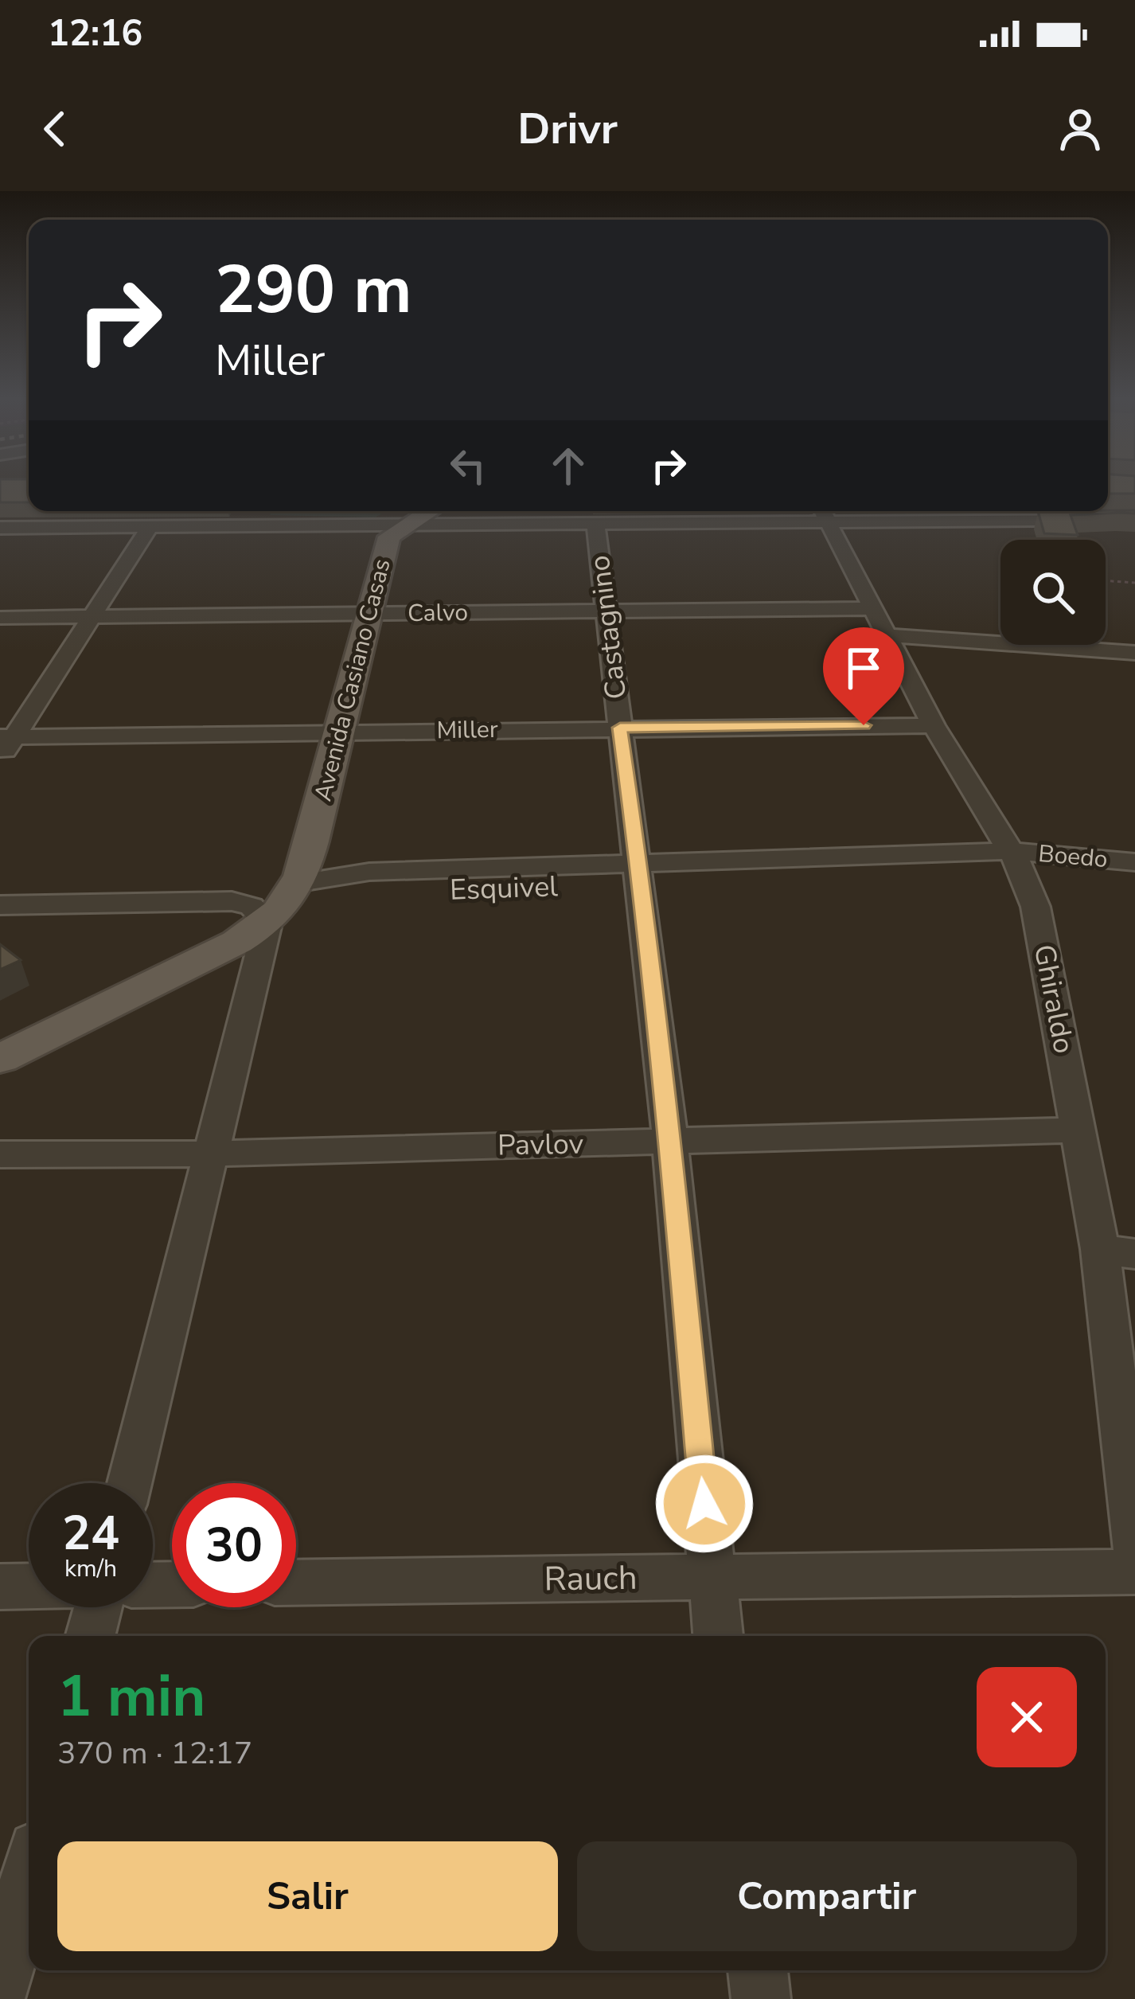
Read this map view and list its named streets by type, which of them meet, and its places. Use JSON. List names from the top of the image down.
{
  "streets": {
    "main road": ["Avenida Casiano Casas"],
    "street": [
      "Calvo",
      "Castagnino",
      "Miller",
      "Boedo",
      "Esquivel",
      "Ghiraldo",
      "Pavlov",
      "Rauch"
    ]
  },
  "crossings": [
    ["Calvo", "Castagnino"],
    ["Calvo", "Avenida Casiano Casas"],
    ["Calvo", "Ghiraldo"],
    ["Castagnino", "Miller"],
    ["Castagnino", "Esquivel"],
    ["Castagnino", "Pavlov"],
    ["Castagnino", "Rauch"],
    ["Avenida Casiano Casas", "Miller"],
    ["Avenida Casiano Casas", "Esquivel"],
    ["Miller", "Ghiraldo"],
    ["Boedo", "Esquivel"],
    ["Boedo", "Ghiraldo"],
    ["Esquivel", "Ghiraldo"],
    ["Ghiraldo", "Pavlov"]
  ],
  "page": {
    "status": "12:16",
    "header": "Drivr",
    "turn": ["290 m", "Miller"],
    "speed": "24 km/h",
    "limit": "30",
    "heading": ["1 min", "370 m · 12:17"],
    "buttons": ["Salir", "Compartir"]
  }
}
